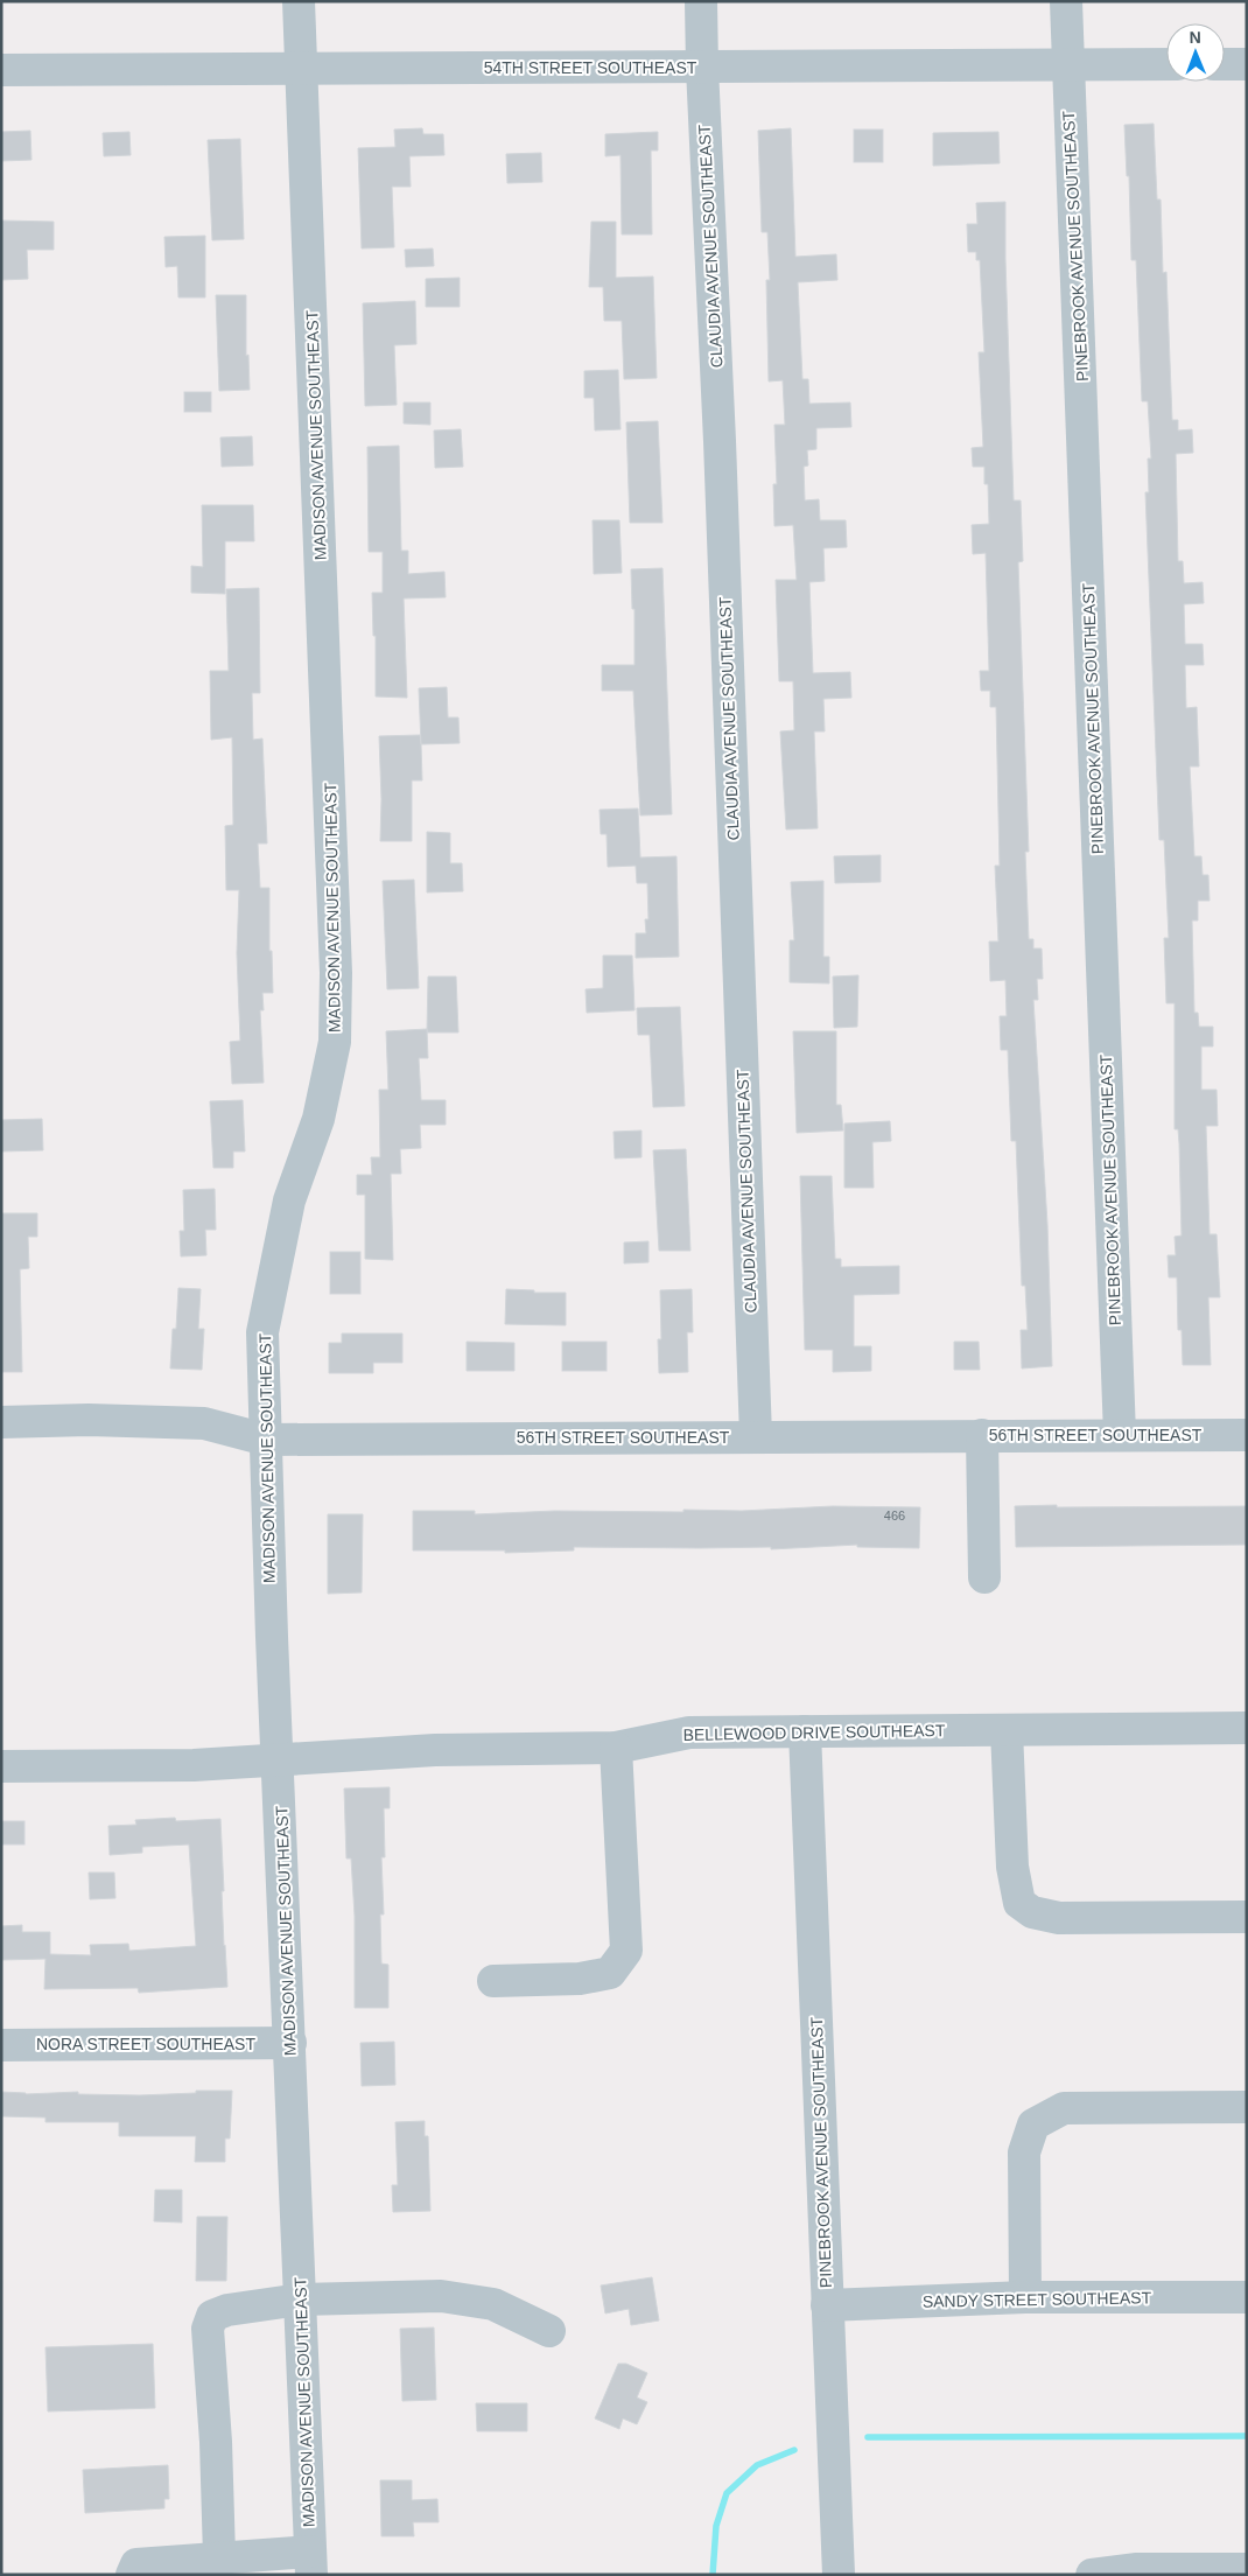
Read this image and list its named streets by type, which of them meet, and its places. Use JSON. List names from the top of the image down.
{
  "streets": {
    "street": [
      "54TH STREET SOUTHEAST",
      "CLAUDIA AVENUE SOUTHEAST",
      "PINEBROOK AVENUE SOUTHEAST",
      "MADISON AVENUE SOUTHEAST",
      "56TH STREET SOUTHEAST",
      "BELLEWOOD DRIVE SOUTHEAST",
      "NORA STREET SOUTHEAST",
      "SANDY STREET SOUTHEAST"
    ]
  },
  "crossings": [
    ["54TH STREET SOUTHEAST", "CLAUDIA AVENUE SOUTHEAST"],
    ["54TH STREET SOUTHEAST", "PINEBROOK AVENUE SOUTHEAST"],
    ["54TH STREET SOUTHEAST", "MADISON AVENUE SOUTHEAST"],
    ["CLAUDIA AVENUE SOUTHEAST", "56TH STREET SOUTHEAST"],
    ["PINEBROOK AVENUE SOUTHEAST", "56TH STREET SOUTHEAST"],
    ["PINEBROOK AVENUE SOUTHEAST", "BELLEWOOD DRIVE SOUTHEAST"],
    ["PINEBROOK AVENUE SOUTHEAST", "SANDY STREET SOUTHEAST"],
    ["MADISON AVENUE SOUTHEAST", "56TH STREET SOUTHEAST"],
    ["MADISON AVENUE SOUTHEAST", "BELLEWOOD DRIVE SOUTHEAST"],
    ["MADISON AVENUE SOUTHEAST", "NORA STREET SOUTHEAST"]
  ],
  "house_numbers": ["466"],
  "north": "top"
}
